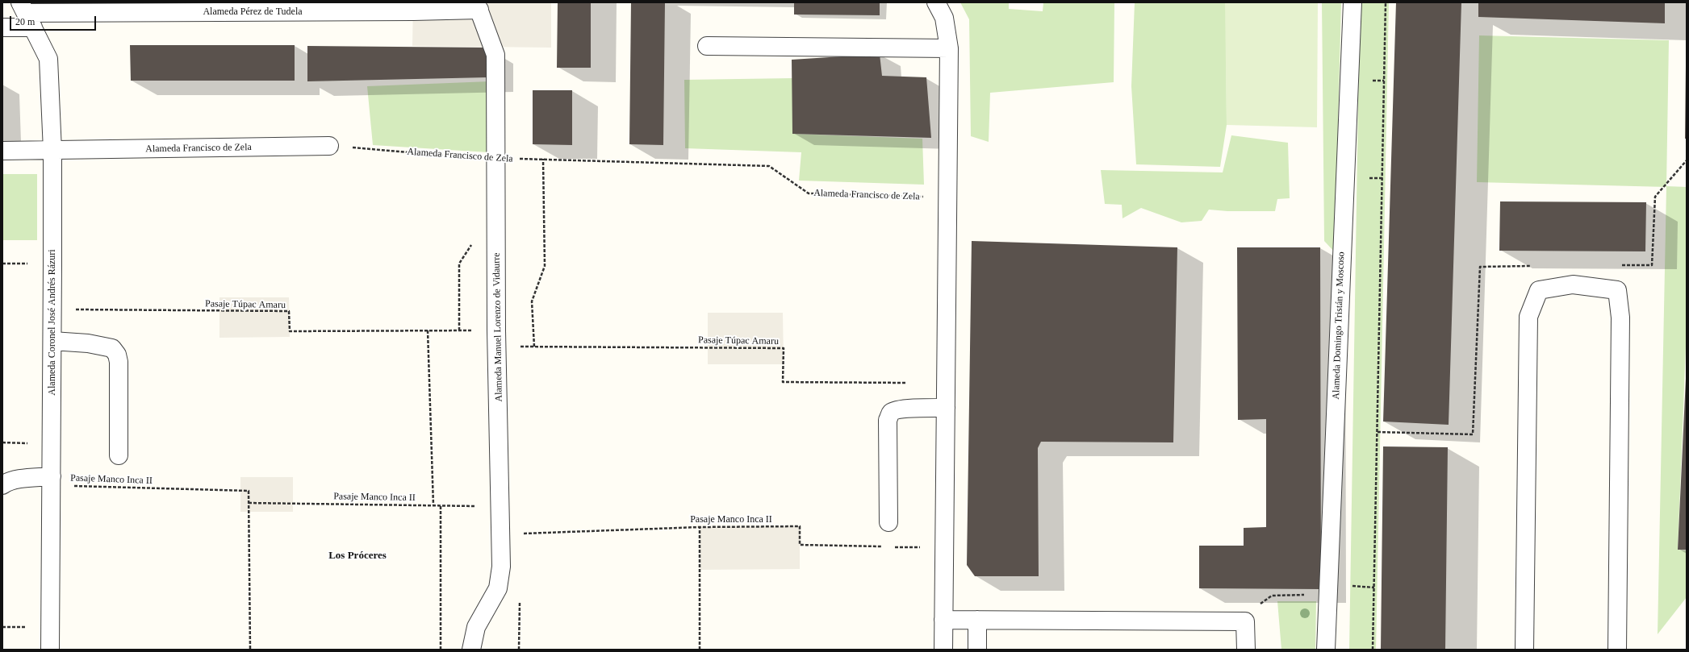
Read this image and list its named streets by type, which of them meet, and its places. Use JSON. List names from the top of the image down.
{
  "streets": {
    "street": [
      "Alameda Pérez de Tudela",
      "Alameda Francisco de Zela",
      "Alameda Coronel José Andrés Rázuri",
      "Alameda Domingo Tristán y Moscoso",
      "Alameda Manuel Lorenzo de Vidaurre"
    ],
    "path": ["Pasaje Túpac Amaru", "Pasaje Manco Inca II"]
  },
  "crossings": [
    ["Alameda Pérez de Tudela", "Alameda Coronel José Andrés Rázuri"],
    ["Alameda Pérez de Tudela", "Alameda Manuel Lorenzo de Vidaurre"],
    ["Alameda Francisco de Zela", "Alameda Coronel José Andrés Rázuri"],
    ["Alameda Francisco de Zela", "Alameda Manuel Lorenzo de Vidaurre"],
    ["Pasaje Túpac Amaru", "Alameda Coronel José Andrés Rázuri"],
    ["Pasaje Túpac Amaru", "Alameda Manuel Lorenzo de Vidaurre"],
    ["Alameda Coronel José Andrés Rázuri", "Pasaje Manco Inca II"],
    ["Alameda Manuel Lorenzo de Vidaurre", "Pasaje Manco Inca II"]
  ],
  "districts": ["Los Próceres"],
  "scale_bar": "20 m"
}
